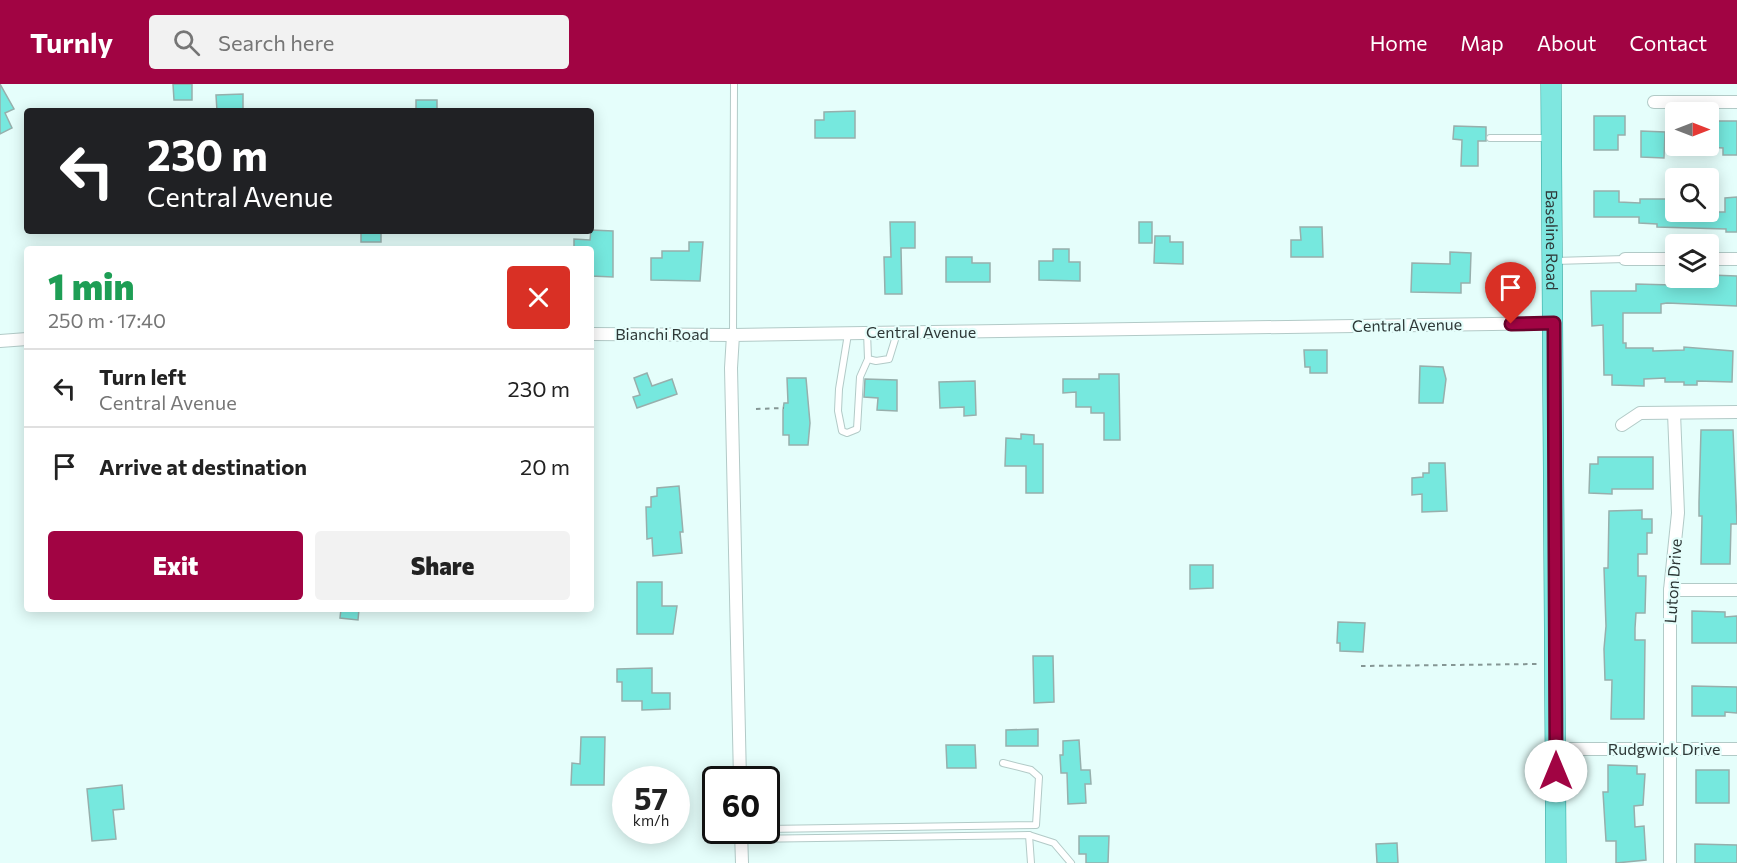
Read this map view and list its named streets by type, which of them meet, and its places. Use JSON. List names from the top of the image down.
{
  "streets": {
    "main road": ["Baseline Road"],
    "street": [
      "Central Avenue",
      "Bianchi Road",
      "Luton Drive",
      "Rudgwick Drive"
    ]
  },
  "crossings": [
    ["Baseline Road", "Central Avenue"],
    ["Baseline Road", "Rudgwick Drive"],
    ["Central Avenue", "Bianchi Road"],
    ["Luton Drive", "Rudgwick Drive"]
  ],
  "north": "right",
  "page": {
    "header": "Turnly",
    "search": "Search here",
    "nav": [
      "Home",
      "Map",
      "About",
      "Contact"
    ],
    "turn": ["230 m", "Central Avenue"],
    "heading": ["1 min", "250 m · 17:40"],
    "list": [
      {
        "name": "Turn left",
        "note": "Central Avenue",
        "value": "230 m"
      },
      {
        "name": "Arrive at destination",
        "value": "20 m"
      }
    ],
    "buttons": ["Exit", "Share"],
    "speed": "57 km/h",
    "limit": "60"
  }
}
